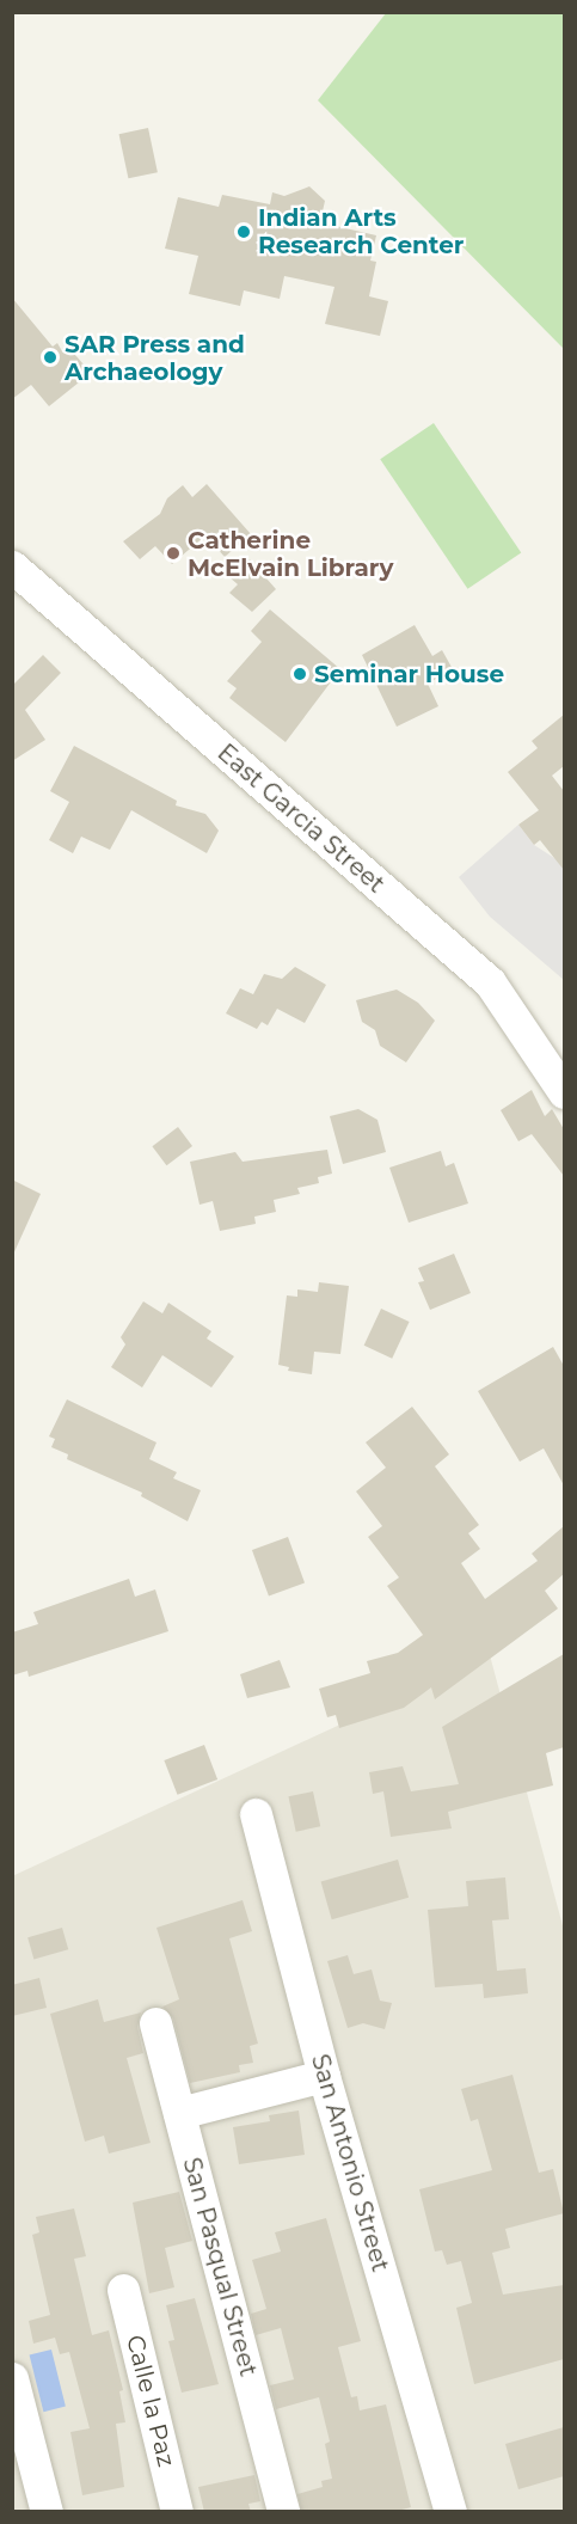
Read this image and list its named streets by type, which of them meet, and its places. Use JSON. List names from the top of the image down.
{
  "streets": {
    "street": [
      "East Garcia Street",
      "San Antonio Street",
      "San Pasqual Street",
      "Calle la Paz"
    ]
  },
  "places": [
    "Indian Arts Research Center",
    "SAR Press and Archaeology",
    "Catherine McElvain Library",
    "Seminar House"
  ]
}
